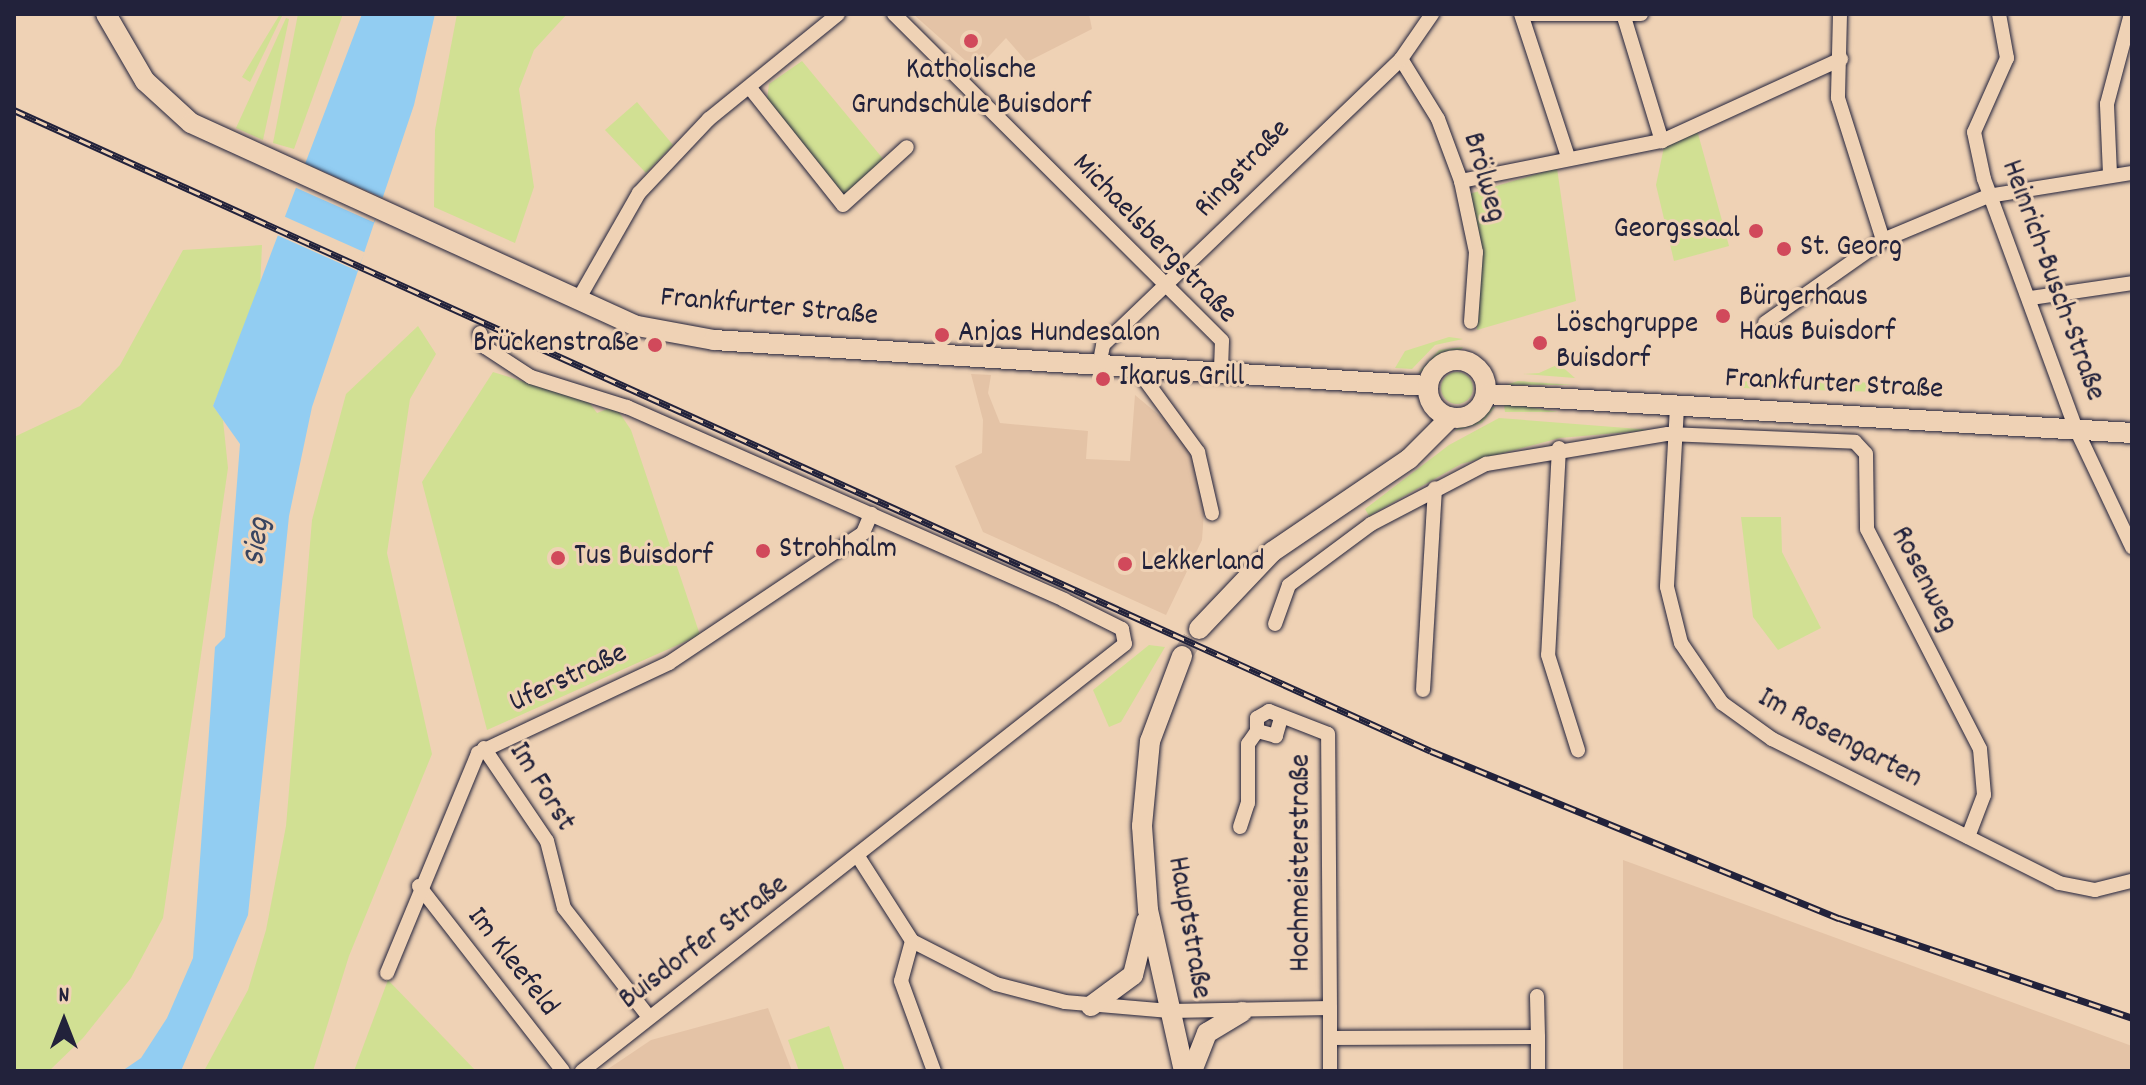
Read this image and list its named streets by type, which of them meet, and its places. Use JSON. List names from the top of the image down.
{
  "streets": {
    "main road": ["Frankfurter Straße", "Hauptstraße"],
    "street": [
      "Ringstraße",
      "Brölweg",
      "Michaelsbergstraße",
      "Heinrich-Busch-Straße",
      "Rosenweg",
      "Uferstraße",
      "Im Rosengarten",
      "Im Forst",
      "Hochmeisterstraße",
      "Buisdorfer Straße",
      "Im Kleefeld"
    ]
  },
  "crossings": [
    ["Ringstraße", "Brölweg"],
    ["Ringstraße", "Michaelsbergstraße"],
    ["Ringstraße", "Frankfurter Straße"],
    ["Michaelsbergstraße", "Frankfurter Straße"],
    ["Heinrich-Busch-Straße", "Frankfurter Straße"],
    ["Frankfurter Straße", "Im Rosengarten"],
    ["Rosenweg", "Im Rosengarten"],
    ["Uferstraße", "Im Forst"],
    ["Uferstraße", "Buisdorfer Straße"],
    ["Uferstraße", "Im Kleefeld"],
    ["Im Forst", "Buisdorfer Straße"],
    ["Hochmeisterstraße", "Hauptstraße"]
  ],
  "water": ["Sieg"],
  "places": [
    "Katholische Grundschule Buisdorf",
    "Georgssaal",
    "St. Georg",
    "Bürgerhaus Haus Buisdorf",
    "Anjas Hundesalon",
    "Löschgruppe Buisdorf",
    "Brückenstraße",
    "Ikarus Grill",
    "Strohhalm",
    "Tus Buisdorf",
    "Lekkerland"
  ],
  "north": "top"
}
